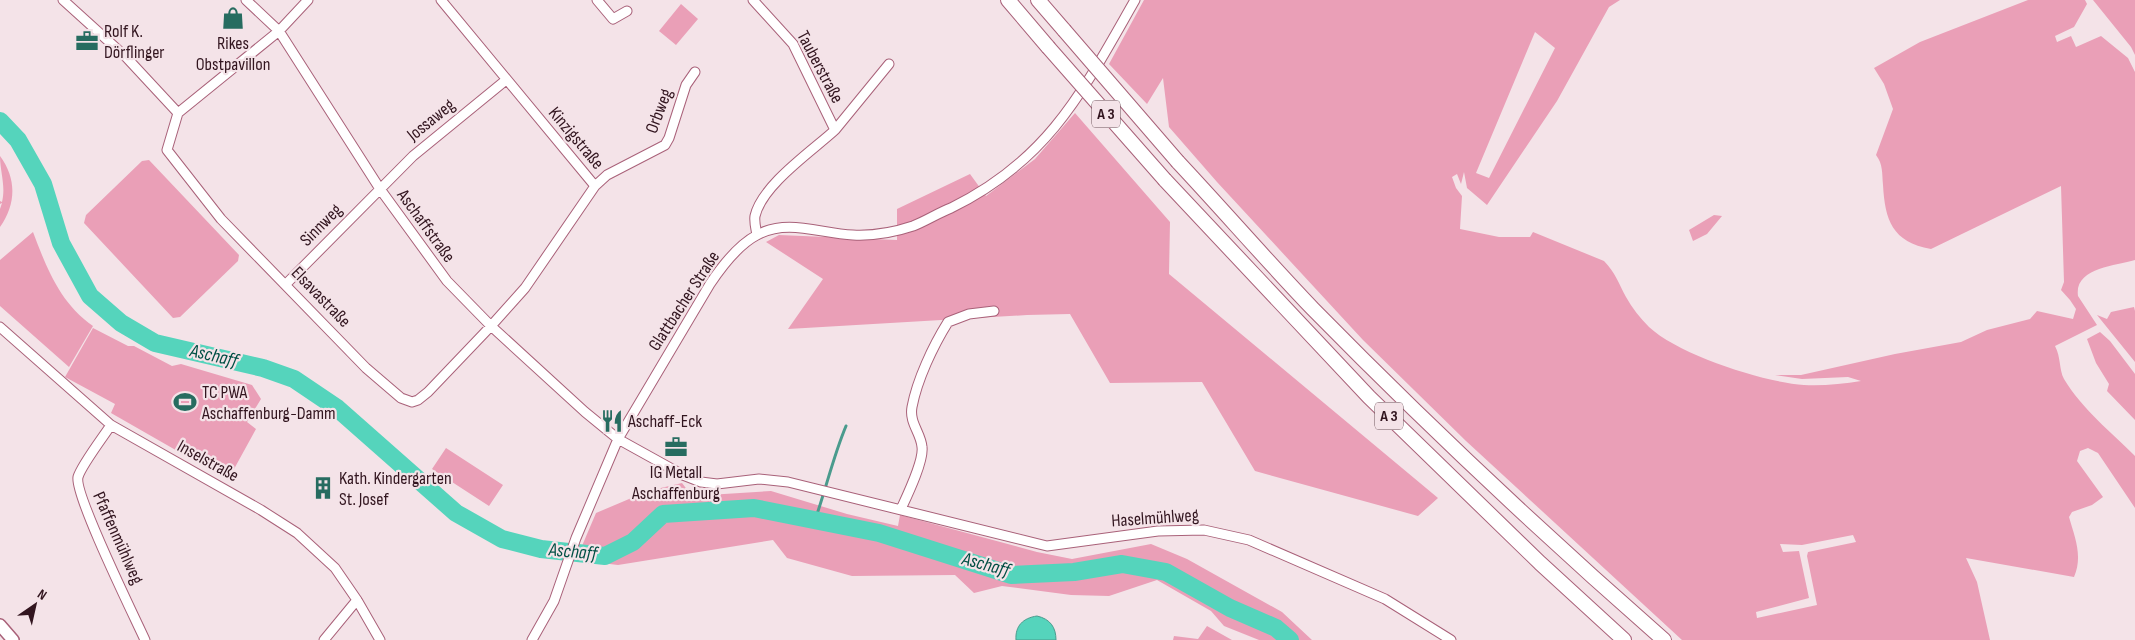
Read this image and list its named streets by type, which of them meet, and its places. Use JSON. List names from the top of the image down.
{
  "streets": {
    "highway": ["A 3"],
    "street": [
      "Tauberstraße",
      "Orbweg",
      "Jossaweg",
      "Kinzigstraße",
      "Sinnweg",
      "Aschaffstraße",
      "Elsavastraße",
      "Glattbacher Straße",
      "Inselstraße",
      "Haselmühlweg",
      "Pfaffenmühlweg"
    ]
  },
  "crossings": [
    ["Tauberstraße", "Glattbacher Straße"],
    ["Orbweg", "Kinzigstraße"],
    ["Jossaweg", "Kinzigstraße"],
    ["Jossaweg", "Sinnweg"],
    ["Jossaweg", "Aschaffstraße"],
    ["Kinzigstraße", "Aschaffstraße"],
    ["Kinzigstraße", "Elsavastraße"],
    ["Sinnweg", "Aschaffstraße"],
    ["Sinnweg", "Elsavastraße"],
    ["Aschaffstraße", "Elsavastraße"],
    ["Aschaffstraße", "Glattbacher Straße"],
    ["Aschaffstraße", "Haselmühlweg"],
    ["Glattbacher Straße", "Haselmühlweg"],
    ["Inselstraße", "Pfaffenmühlweg"]
  ],
  "water": ["Aschaff"],
  "places": {
    "shop": ["Rikes Obstpavillon"],
    "office": ["Rolf K. Dörflinger", "IG Metall Aschaffenburg"],
    "sports": ["TC PWA Aschaffenburg-Damm"],
    "restaurant": ["Aschaff-Eck"],
    "building": ["Kath. Kindergarten St. Josef"]
  },
  "north": "top right"
}
